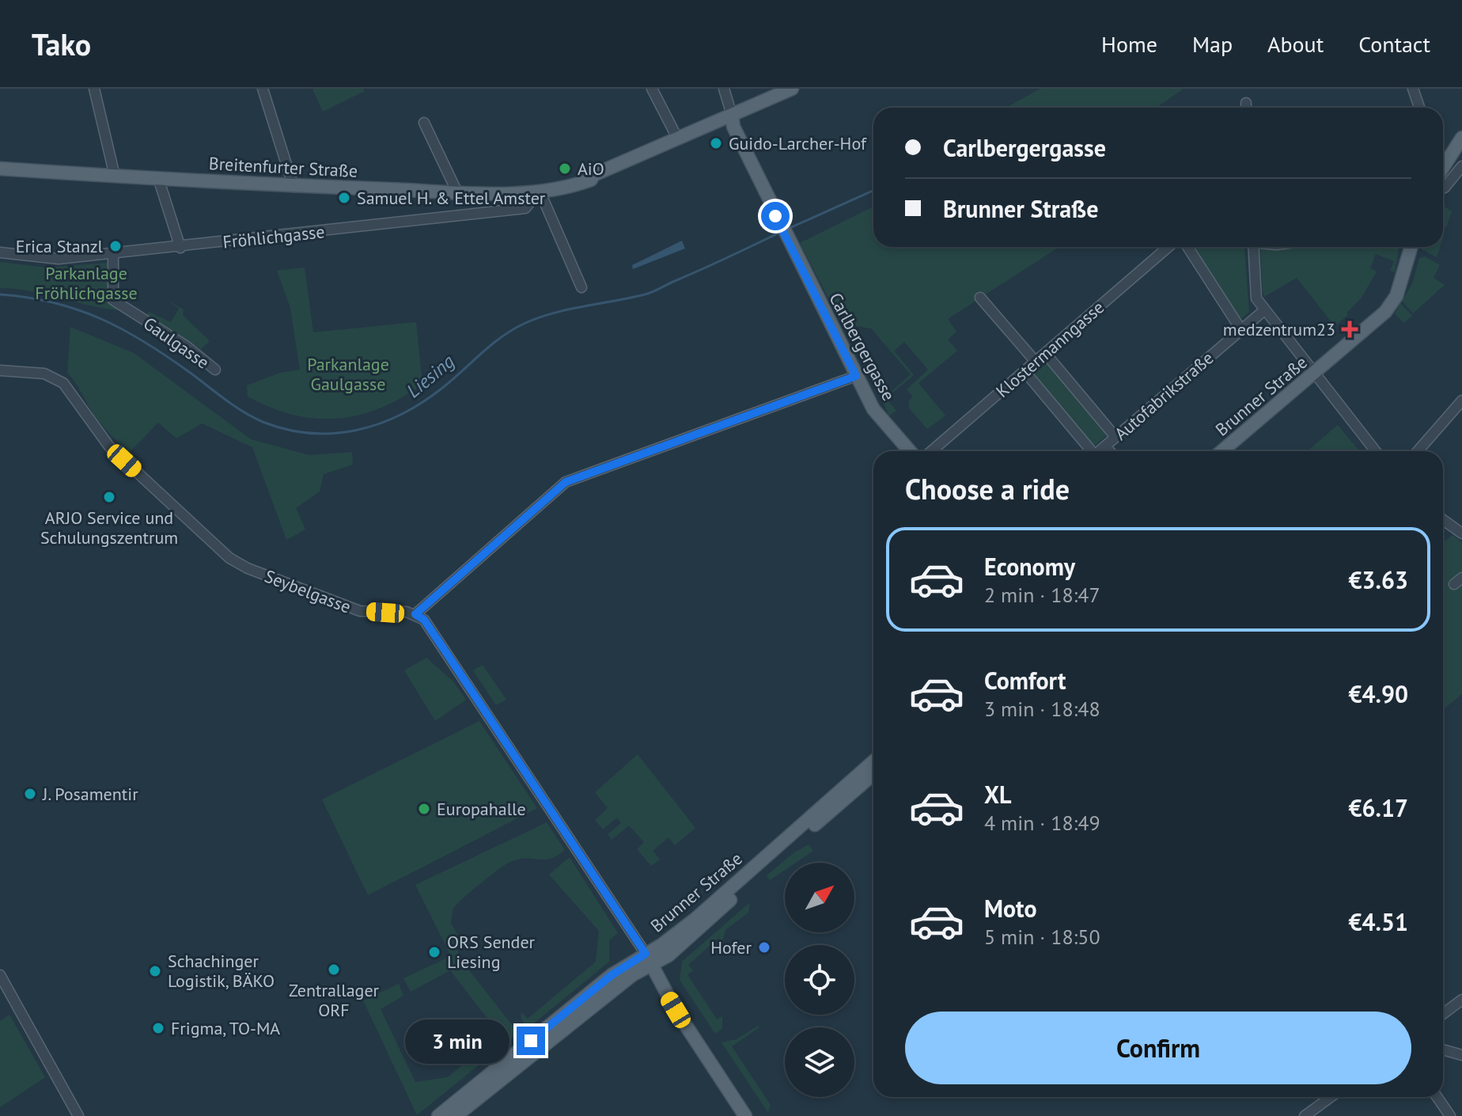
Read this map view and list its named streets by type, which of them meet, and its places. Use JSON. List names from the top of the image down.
{
  "streets": {
    "main road": ["Breitenfurter Straße", "Carlbergergasse", "Brunner Straße"],
    "street": [
      "Fröhlichgasse",
      "Gaulgasse",
      "Klostermanngasse",
      "Autofabrikstraße",
      "Seybelgasse"
    ]
  },
  "crossings": [
    ["Breitenfurter Straße", "Fröhlichgasse"],
    ["Breitenfurter Straße", "Carlbergergasse"],
    ["Fröhlichgasse", "Gaulgasse"]
  ],
  "water": ["Liesing"],
  "parks": ["Parkanlage Fröhlichgasse", "Parkanlage Gaulgasse"],
  "places": {
    "other": [
      "Guido-Larcher-Hof",
      "AiO",
      "Samuel H. & Ettel Amster",
      "Erica Stanzl",
      "ARJO Service und Schulungszentrum",
      "J. Posamentir",
      "Europahalle",
      "Hofer",
      "ORS Sender Liesing",
      "Zentrallager ORF",
      "Schachinger Logistik, BÄKO",
      "Frigma, TO-MA"
    ],
    "health": ["medzentrum23"]
  },
  "north": "top right",
  "page": {
    "header": "Tako",
    "nav": [
      "Home",
      "Map",
      "About",
      "Contact"
    ],
    "banner": ["Carlbergergasse", "Brunner Straße"],
    "heading": "Choose a ride",
    "list": [
      {
        "name": "Economy",
        "note": "2 min · 18:47",
        "value": "€3.63"
      },
      {
        "name": "Comfort",
        "note": "3 min · 18:48",
        "value": "€4.90"
      },
      {
        "name": "XL",
        "note": "4 min · 18:49",
        "value": "€6.17"
      },
      {
        "name": "Moto",
        "note": "5 min · 18:50",
        "value": "€4.51"
      }
    ],
    "buttons": "Confirm",
    "bubble": "3 min"
  }
}
